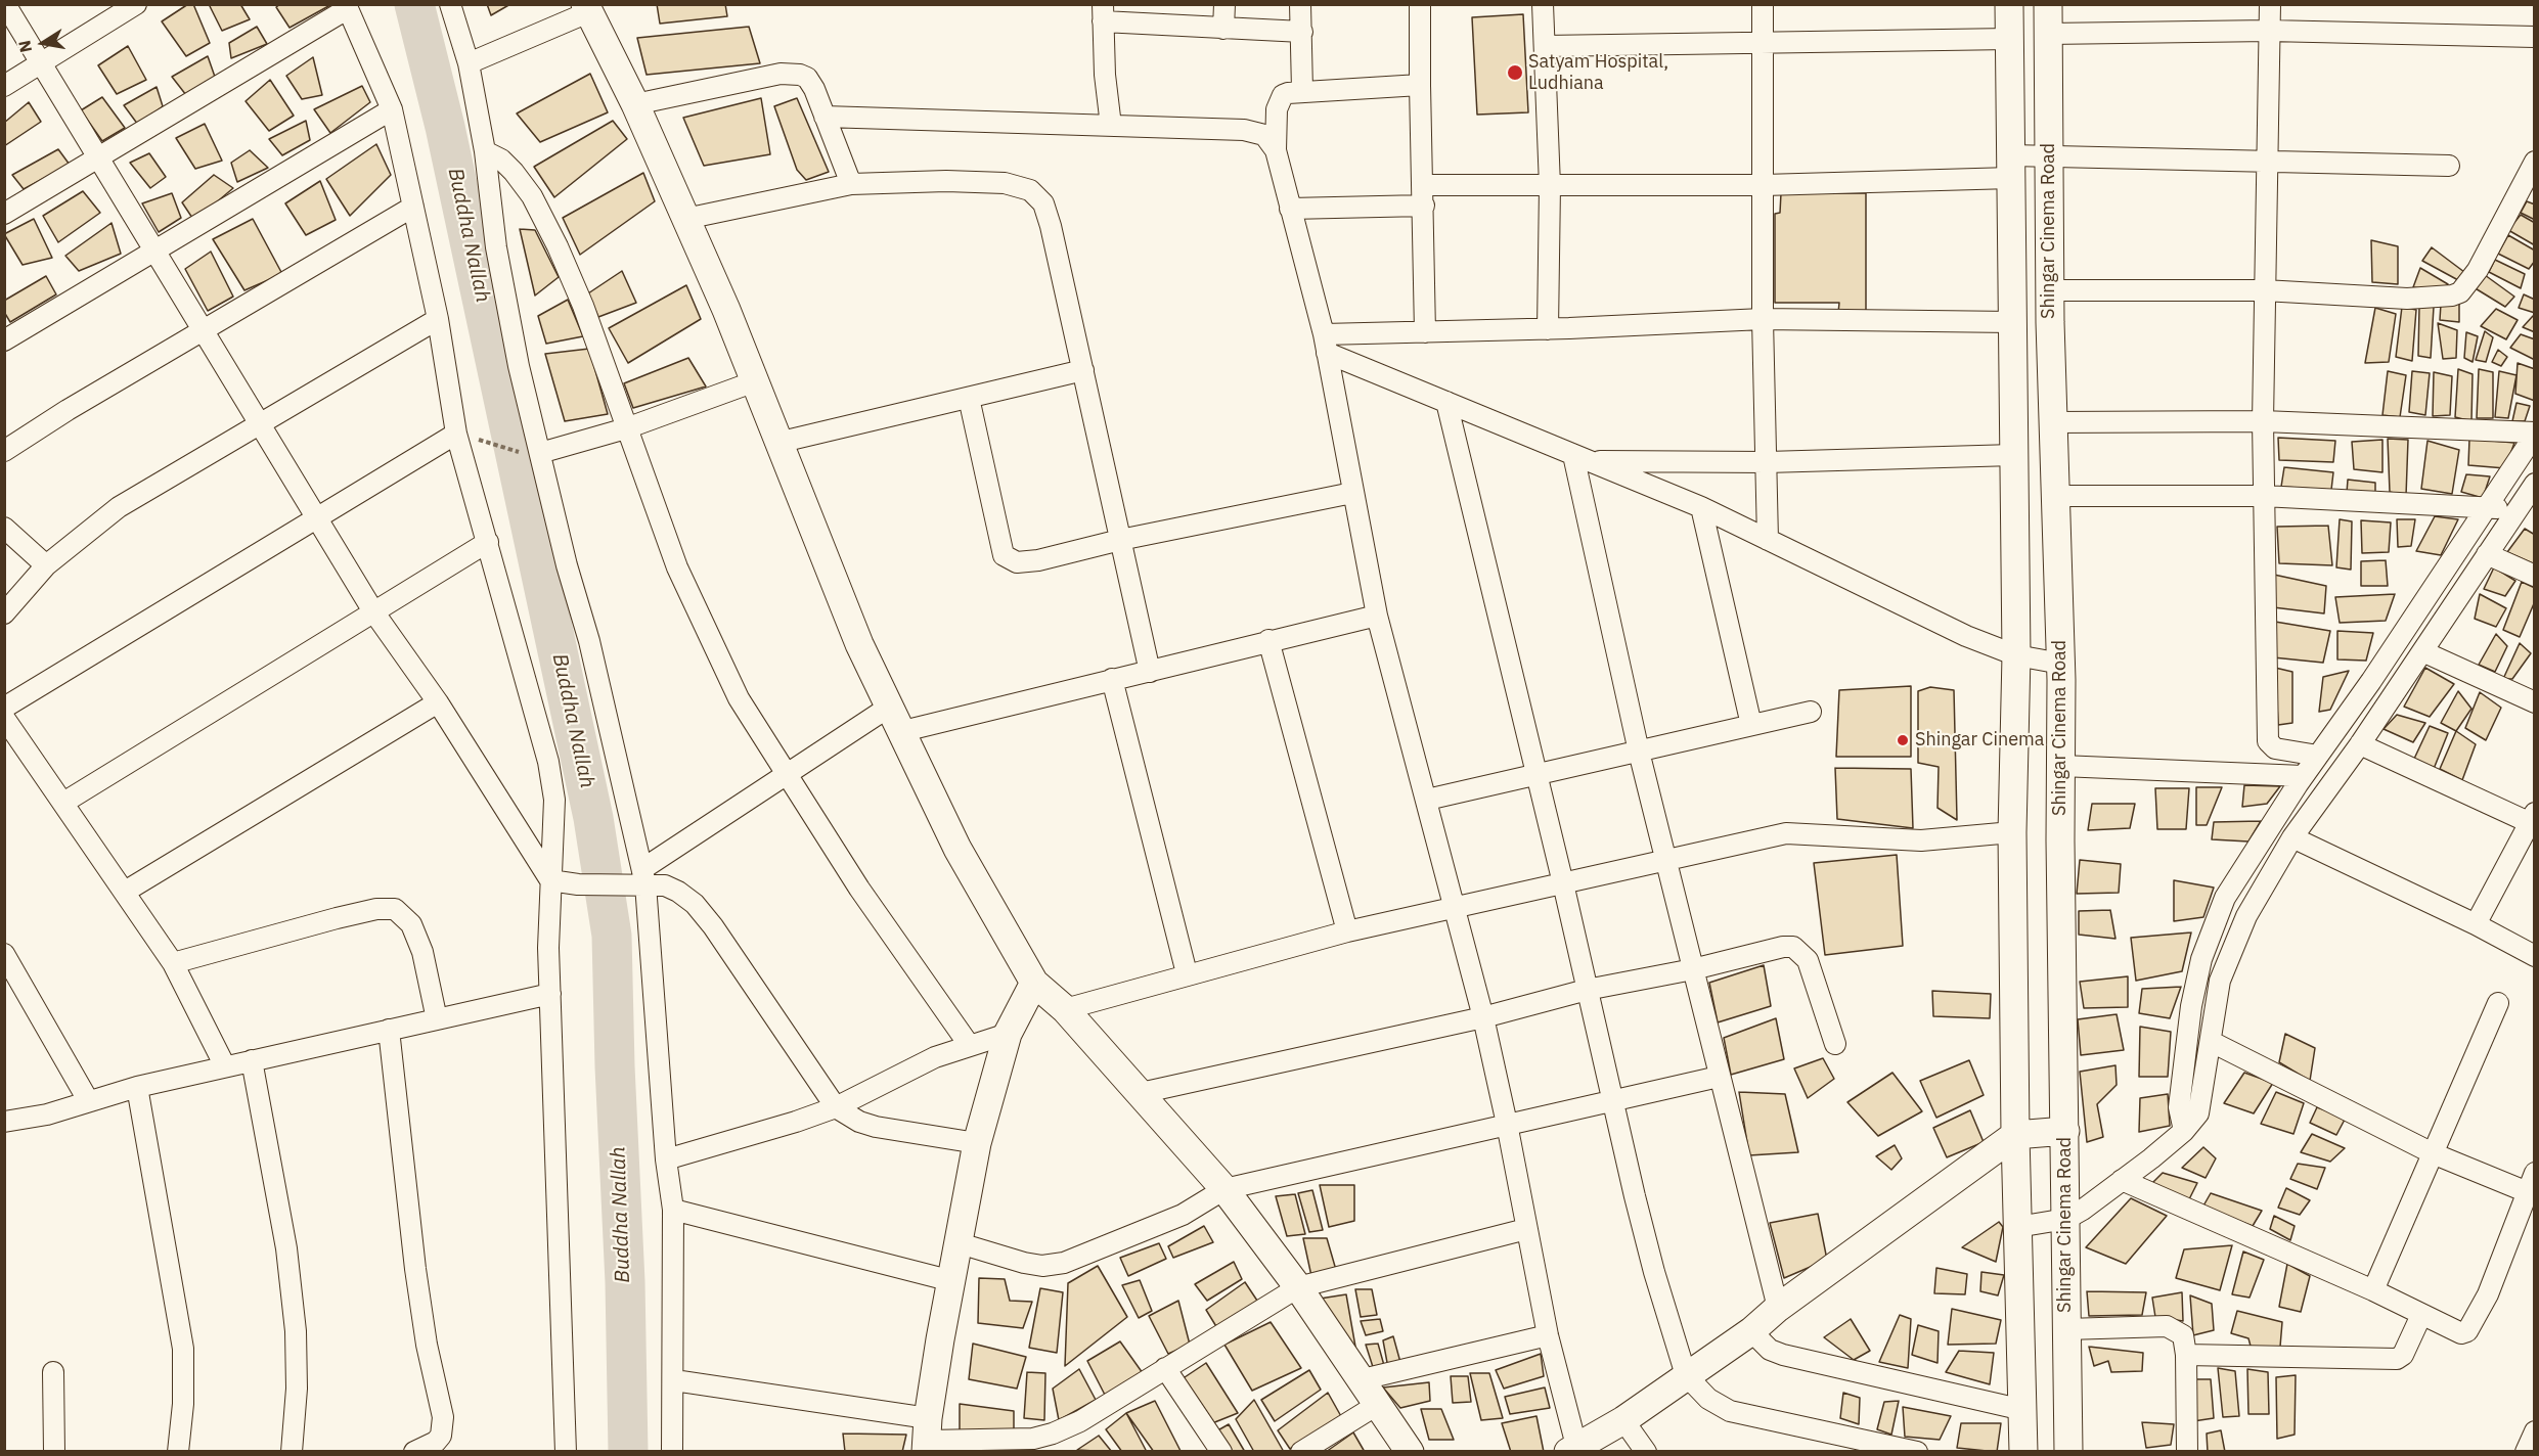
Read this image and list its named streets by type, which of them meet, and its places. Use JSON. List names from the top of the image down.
{
  "streets": {
    "street": ["Shingar Cinema Road"]
  },
  "water": ["Buddha Nallah"],
  "places": ["Satyam Hospital, Ludhiana", "Shingar Cinema"],
  "north": "left"
}
